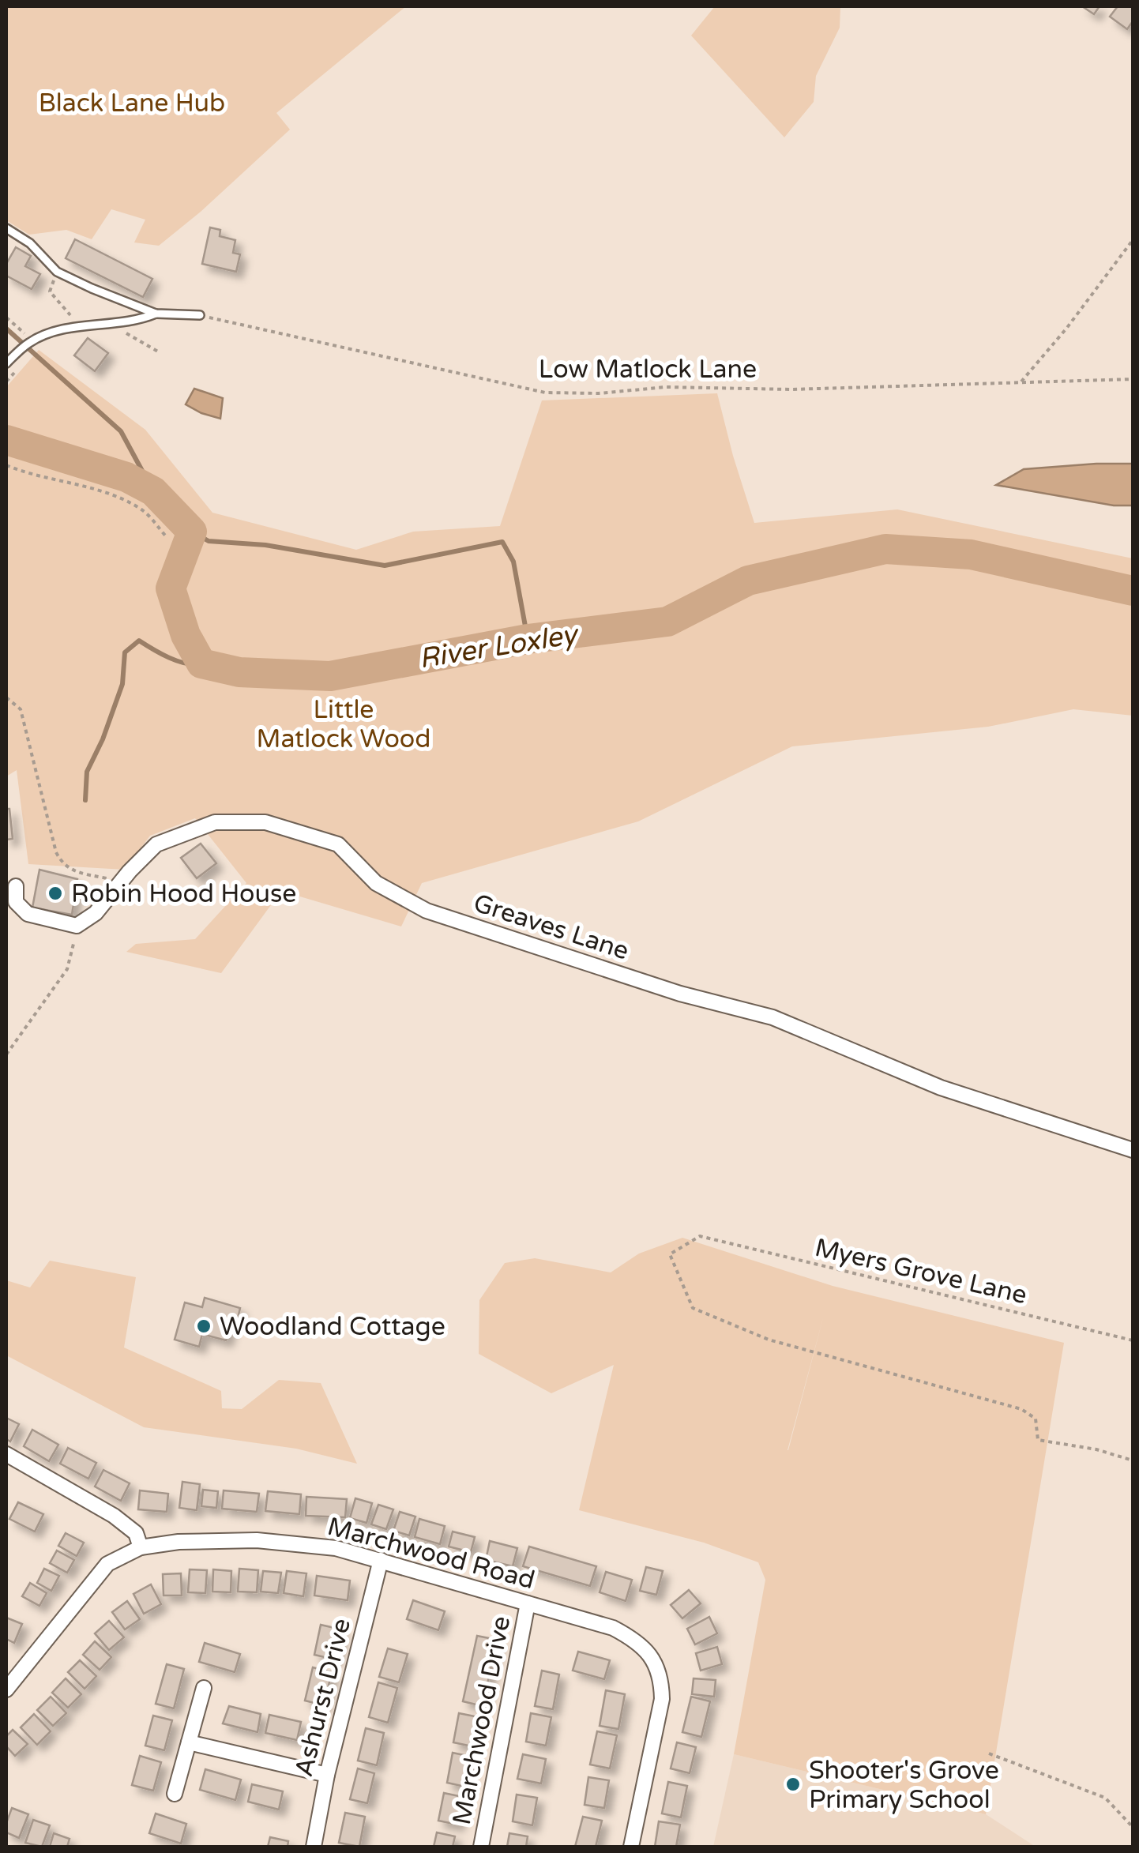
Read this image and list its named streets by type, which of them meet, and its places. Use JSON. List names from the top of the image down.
{
  "streets": {
    "street": [
      "Greaves Lane",
      "Marchwood Road",
      "Ashurst Drive",
      "Marchwood Drive"
    ],
    "path": ["Low Matlock Lane", "Myers Grove Lane"]
  },
  "crossings": [
    ["Marchwood Road", "Ashurst Drive"],
    ["Marchwood Road", "Marchwood Drive"]
  ],
  "water": ["River Loxley"],
  "parks": ["Black Lane Hub", "Little Matlock Wood"],
  "places": ["Robin Hood House", "Woodland Cottage", "Shooter's Grove Primary School"]
}
